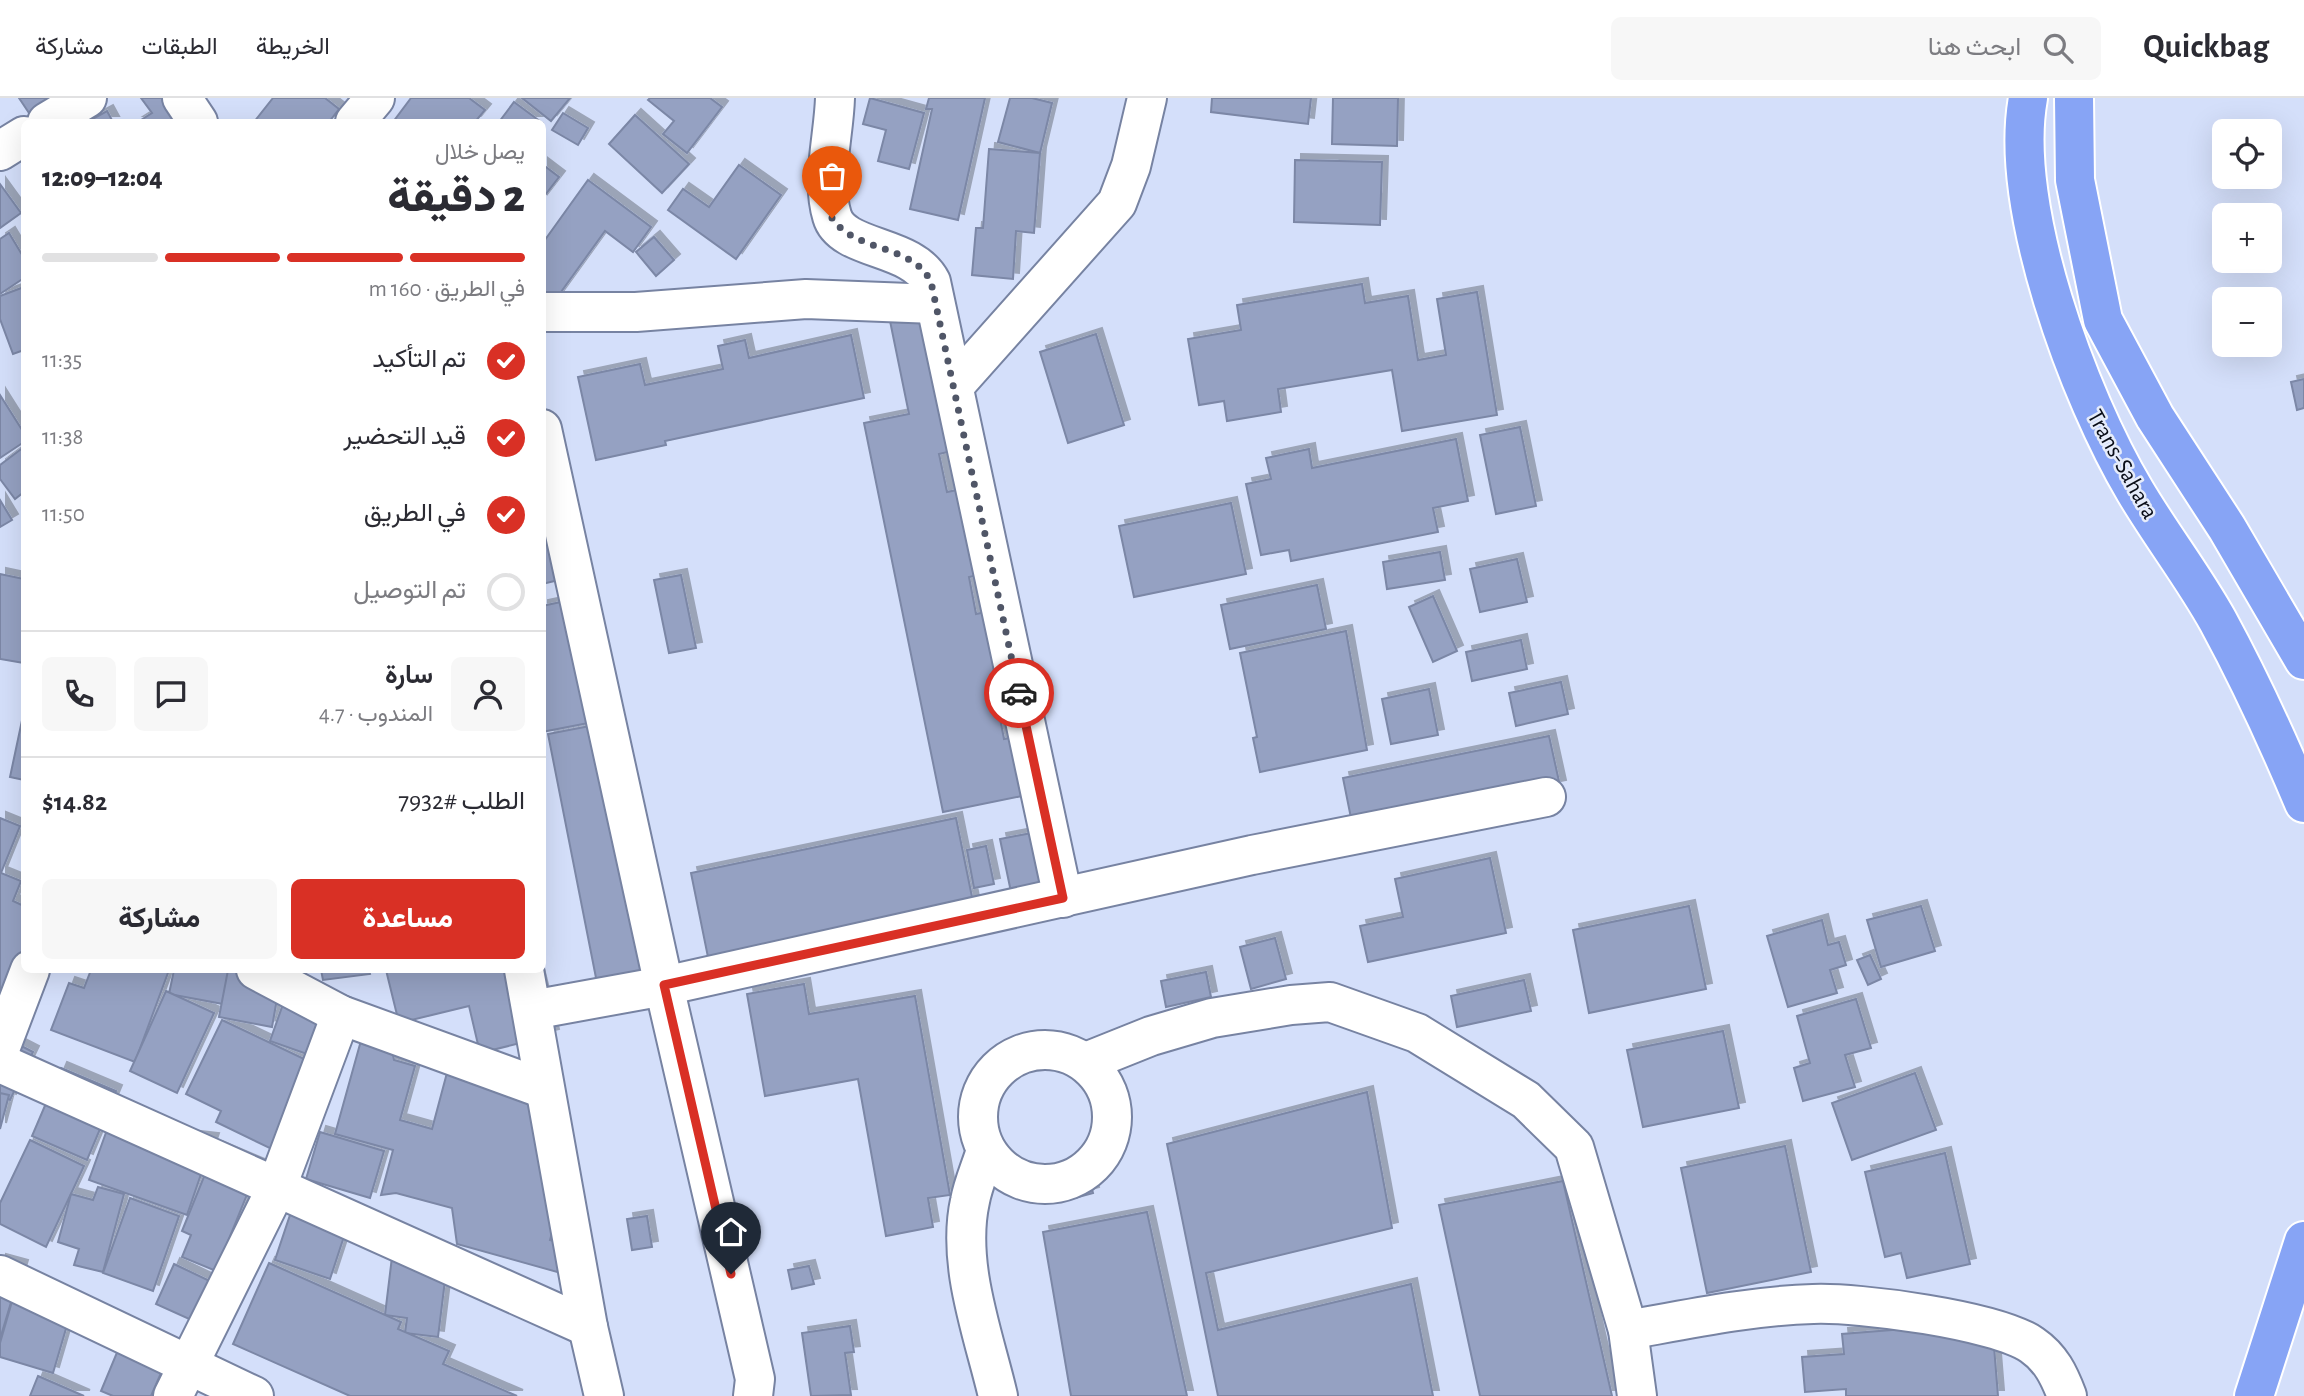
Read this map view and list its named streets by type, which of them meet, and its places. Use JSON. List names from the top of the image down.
{
  "streets": {
    "highway": ["Trans-Sahara"]
  },
  "page": {
    "header": "Quickbag",
    "search": "ابحث هنا",
    "nav": ["الخريطة", "الطبقات", "مشاركة"],
    "map_buttons": ["+", "−"],
    "heading": ["2 دقيقة", "يصل خلال", "12:04–12:09"],
    "panel": [
      "سارة",
      "المندوب · 4.7",
      "الطلب #7932",
      "$14.82"
    ],
    "bar": "في الطريق · 160 m",
    "list": [
      ["تم التأكيد", "11:35"],
      ["قيد التحضير", "11:38"],
      ["في الطريق", "11:50"],
      "تم التوصيل"
    ],
    "buttons": ["مساعدة", "مشاركة"]
  }
}
